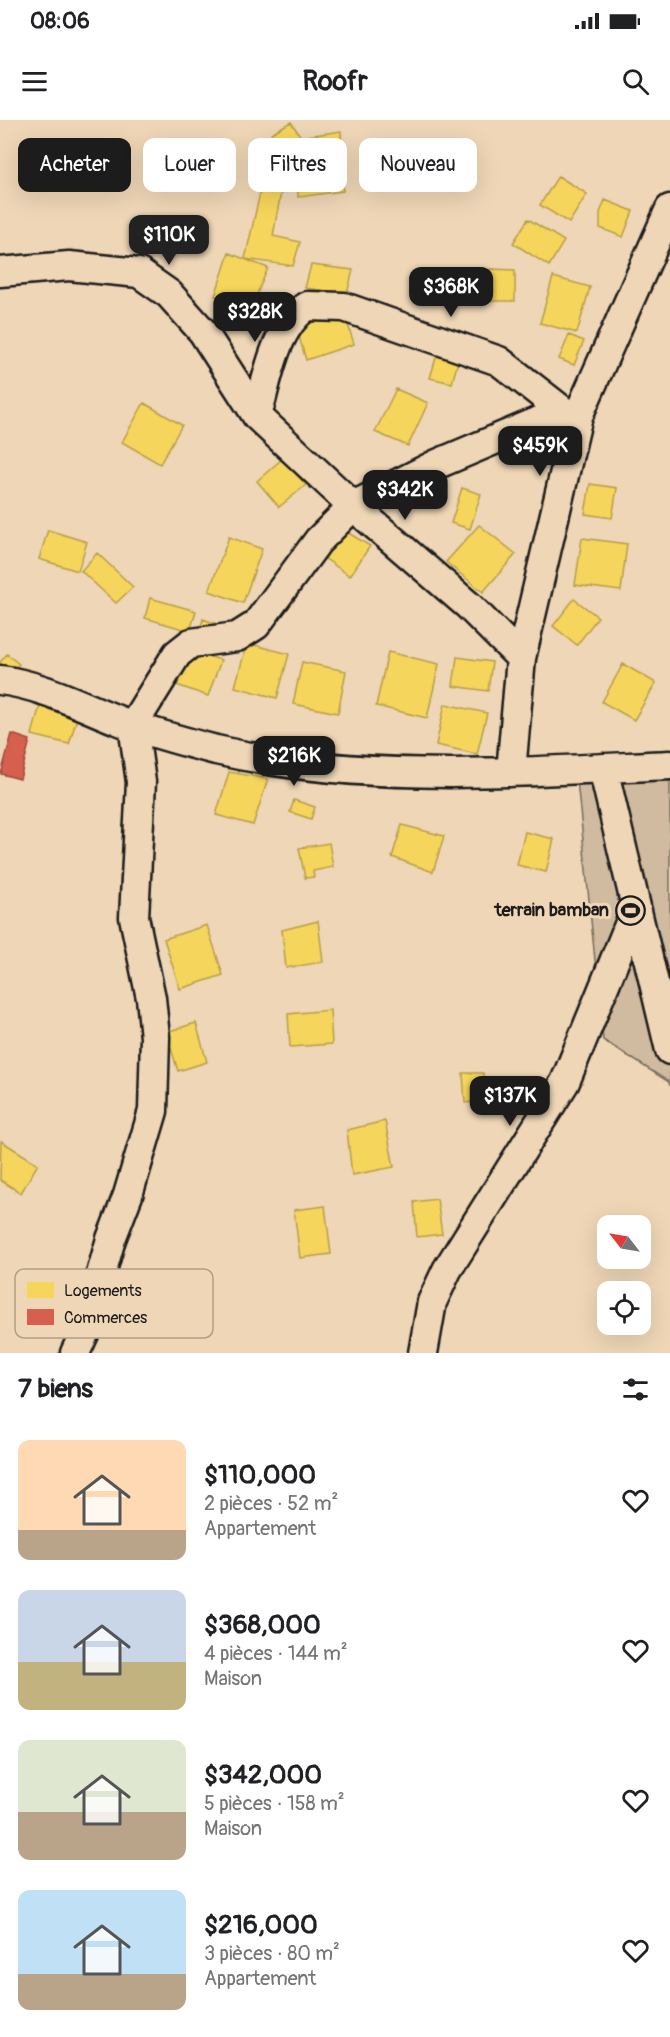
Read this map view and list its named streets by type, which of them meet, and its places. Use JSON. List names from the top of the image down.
{
  "places": {
    "sports": ["terrain bamban"]
  },
  "legend": ["Logements", "Commerces"],
  "north": "top left",
  "page": {
    "status": "08:06",
    "header": "Roofr",
    "chip": [
      "Acheter",
      "Louer",
      "Filtres",
      "Nouveau"
    ],
    "price": [
      "$110K",
      "$368K",
      "$328K",
      "$459K",
      "$342K",
      "$216K",
      "$137K"
    ],
    "heading": "7 biens",
    "list": [
      {
        "name": "$110,000",
        "note": "2 pièces · 52 m² · Appartement"
      },
      {
        "name": "$368,000",
        "note": "4 pièces · 144 m² · Maison"
      },
      {
        "name": "$342,000",
        "note": "5 pièces · 158 m² · Maison"
      },
      {
        "name": "$216,000",
        "note": "3 pièces · 80 m² · Appartement"
      }
    ]
  }
}
